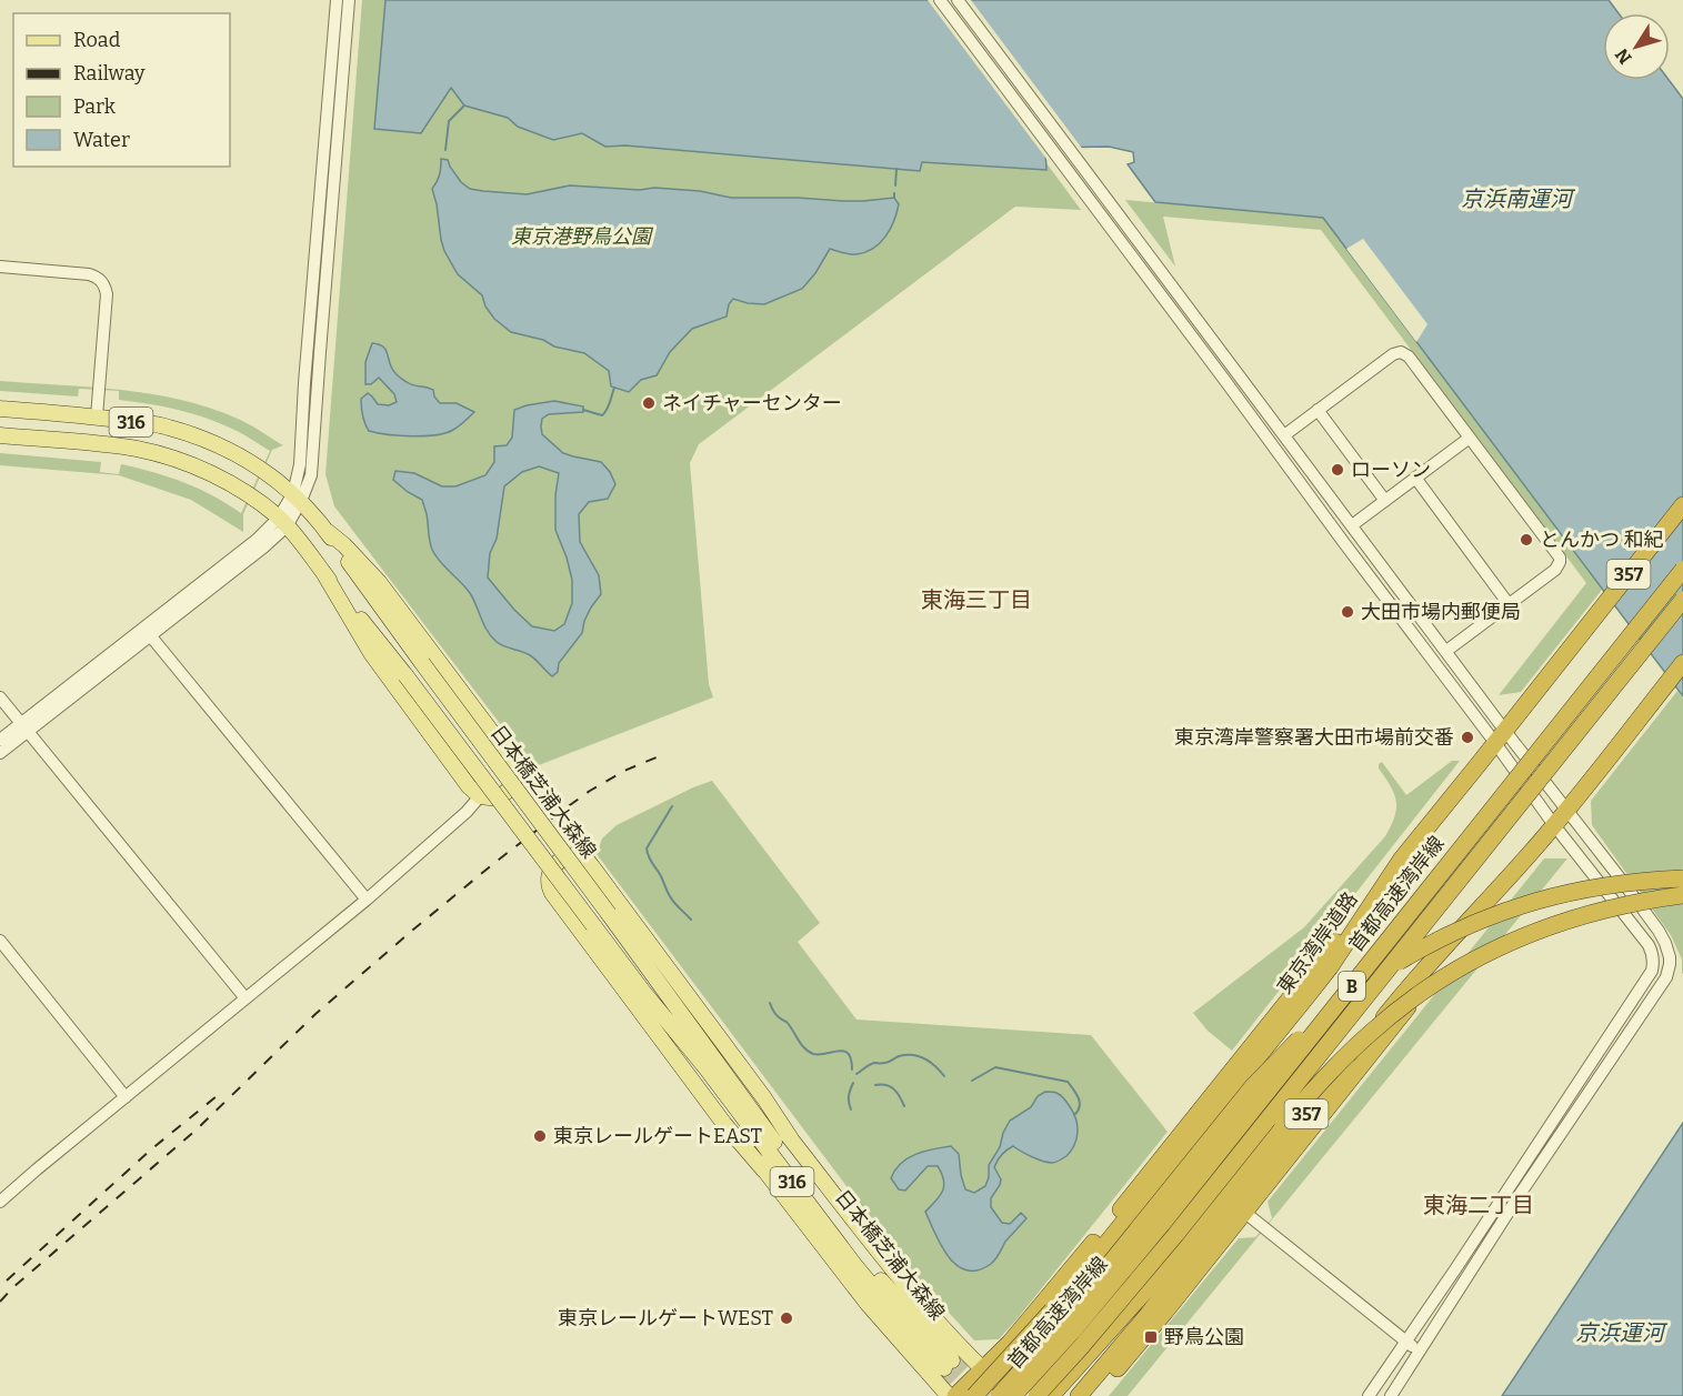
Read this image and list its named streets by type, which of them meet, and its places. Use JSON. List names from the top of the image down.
{
  "streets": {
    "highway": [
      "357",
      "首都高速湾岸線",
      "東京湾岸道路",
      "B"
    ],
    "main road": ["316", "日本橋芝浦大森線"]
  },
  "crossings": [
    ["316", "357"],
    ["316", "日本橋芝浦大森線"],
    ["357", "東京湾岸道路"]
  ],
  "districts": ["東海三丁目", "東海二丁目"],
  "water": ["京浜南運河", "京浜運河"],
  "parks": ["東京港野鳥公園"],
  "places": {
    "other": [
      "ネイチャーセンター",
      "ローソン",
      "とんかつ 和紀",
      "大田市場内郵便局",
      "東京湾岸警察署大田市場前交番",
      "東京レールゲートEAST",
      "東京レールゲートWEST"
    ],
    "transit": ["野鳥公園"]
  },
  "legend": [
    "Road",
    "Railway",
    "Park",
    "Water"
  ],
  "north": "bottom left"
}
